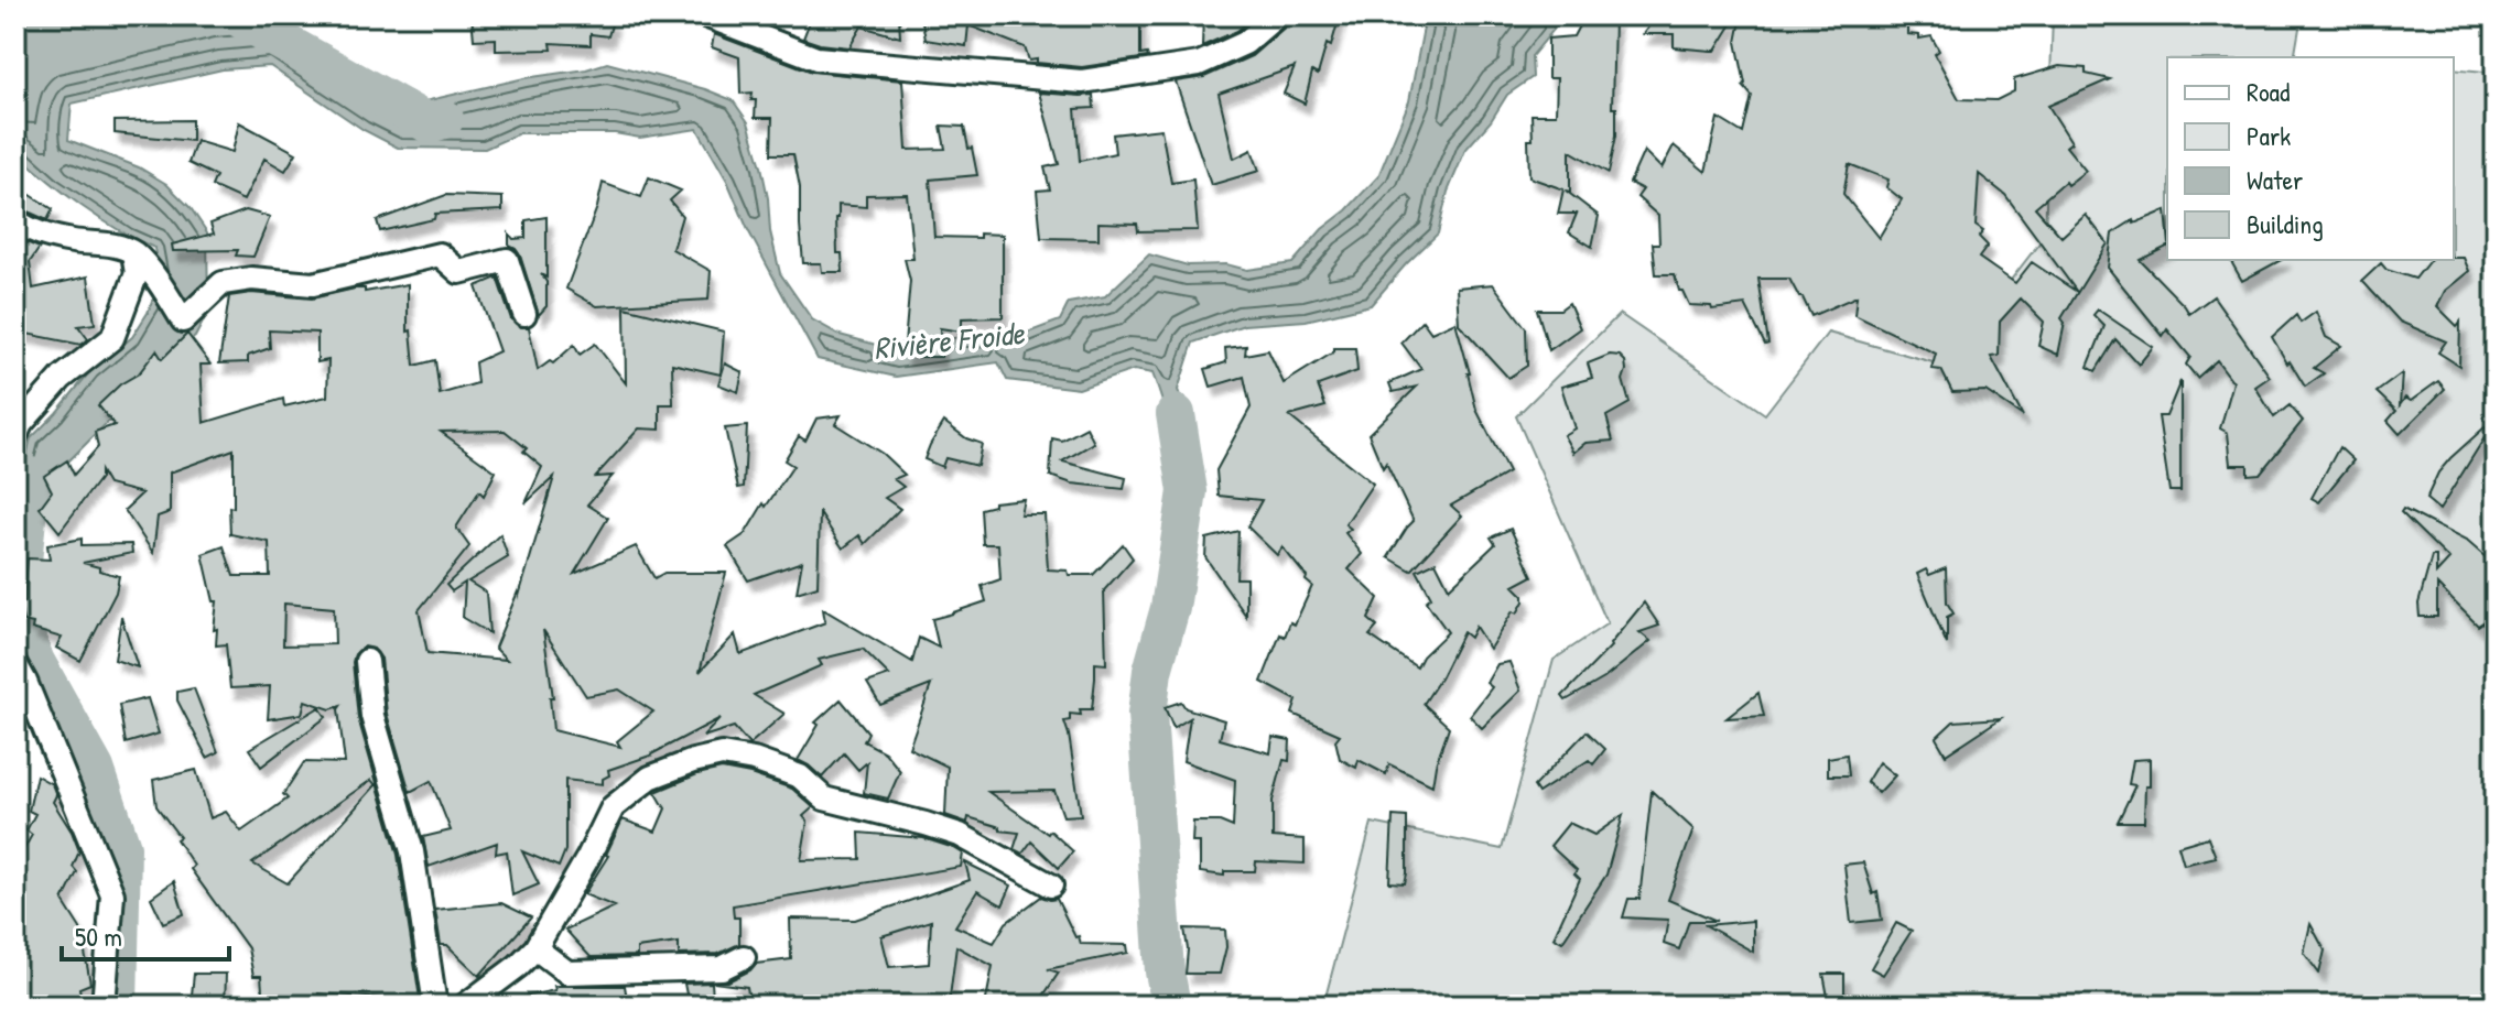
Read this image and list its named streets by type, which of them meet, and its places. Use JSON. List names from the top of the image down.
{
  "water": ["Rivière Froide"],
  "legend": [
    "Road",
    "Park",
    "Water",
    "Building"
  ],
  "scale_bar": "50 m"
}
